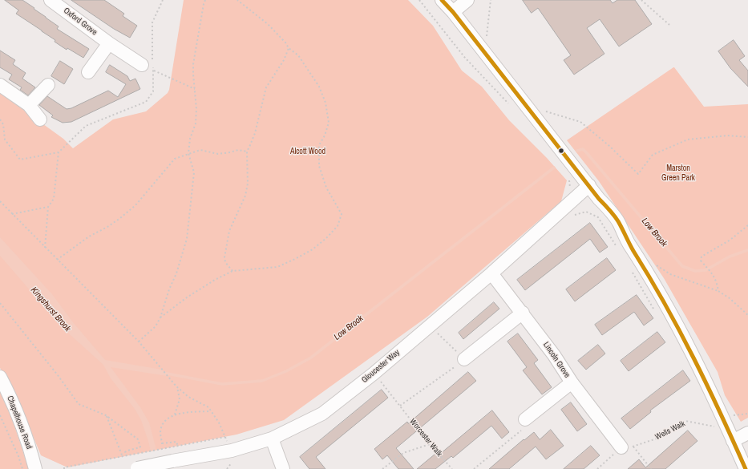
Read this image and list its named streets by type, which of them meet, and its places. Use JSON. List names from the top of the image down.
{
  "streets": {
    "street": [
      "Oxford Grove",
      "Lincoln Grove",
      "Gloucester Way",
      "Chapelhouse Road"
    ],
    "path": ["Wells Walk", "Worcester Walk"]
  },
  "crossings": [
    ["Lincoln Grove", "Gloucester Way"],
    ["Lincoln Grove", "Wells Walk"],
    ["Gloucester Way", "Worcester Walk"]
  ],
  "water": ["Low Brook", "Kingshurst Brook"],
  "parks": ["Alcott Wood", "Marston Green Park"]
}
